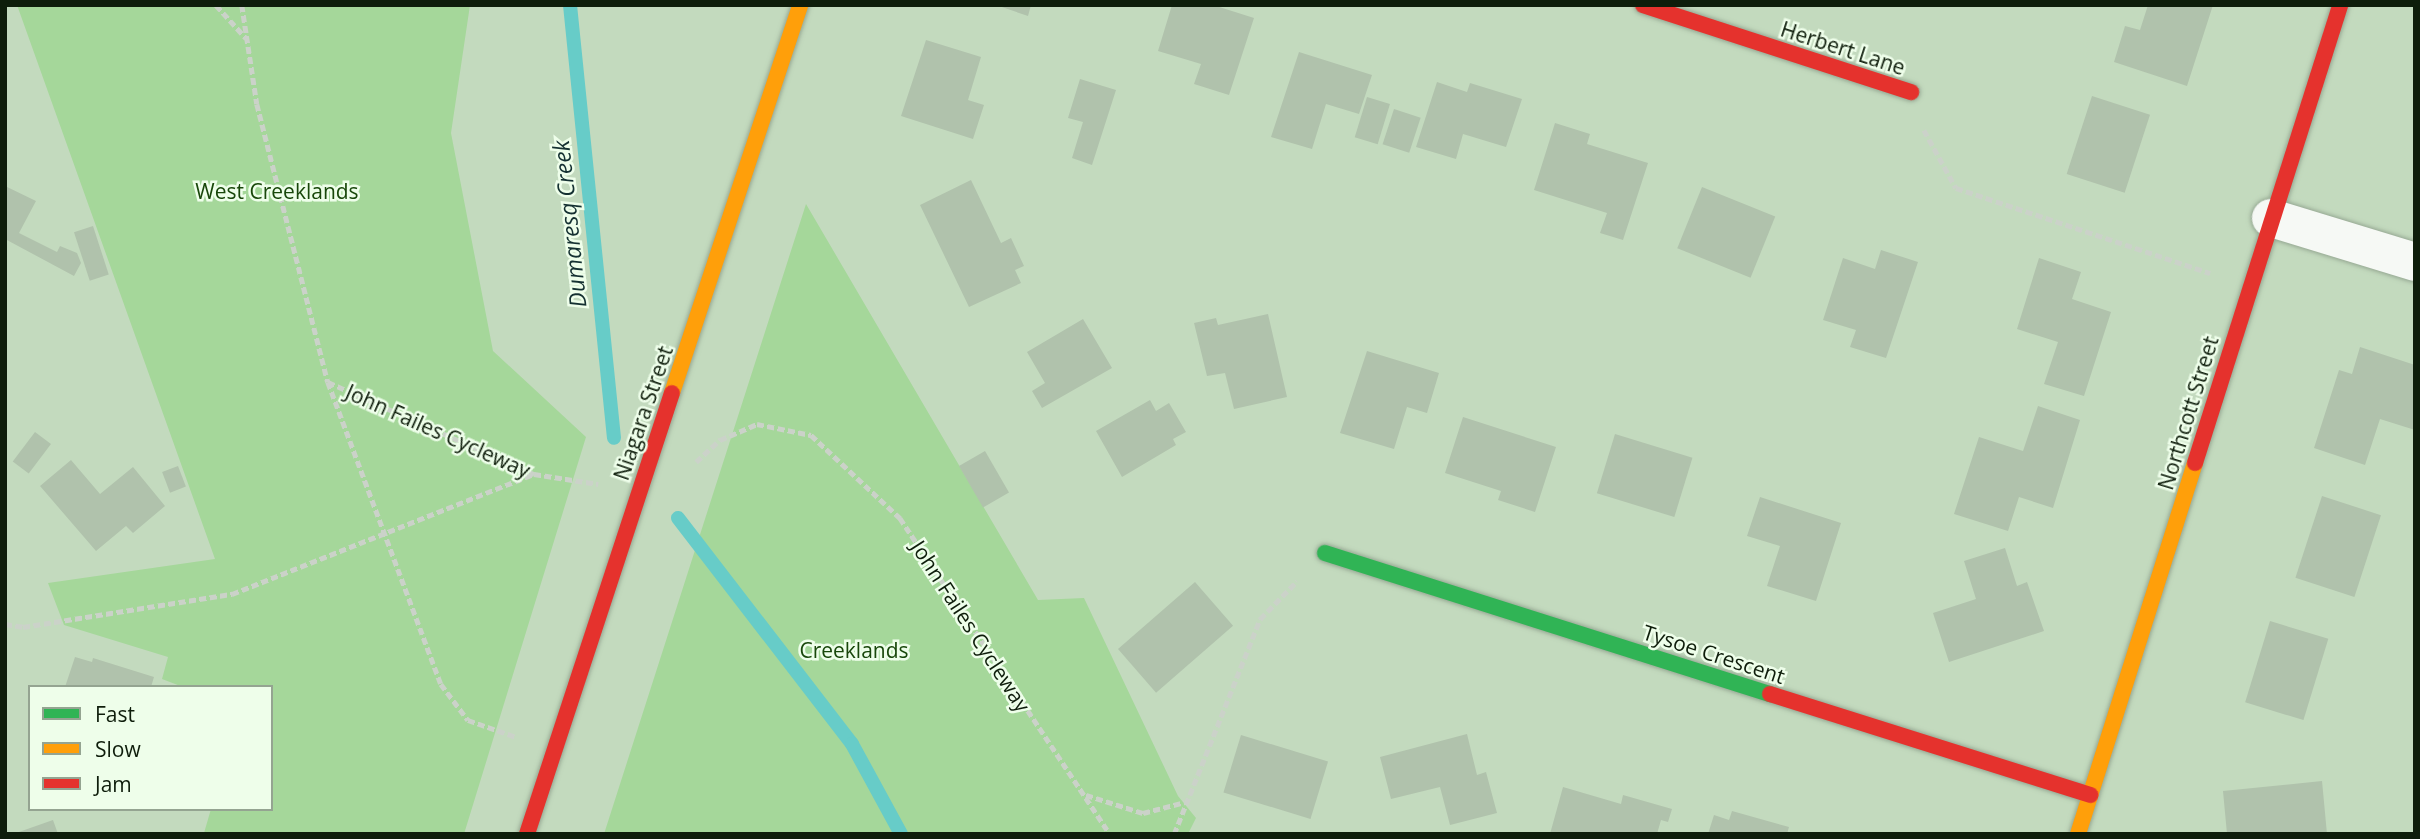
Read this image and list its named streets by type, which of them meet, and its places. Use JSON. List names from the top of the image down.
{
  "streets": {
    "street": [
      "Herbert Lane",
      "Niagara Street",
      "Northcott Street",
      "Tysoe Crescent"
    ],
    "path": ["John Failes Cycleway"]
  },
  "crossings": [
    ["Northcott Street", "Tysoe Crescent"]
  ],
  "water": ["Dumaresq Creek"],
  "parks": ["West Creeklands", "Creeklands"],
  "legend": ["Fast", "Slow", "Jam"]
}
